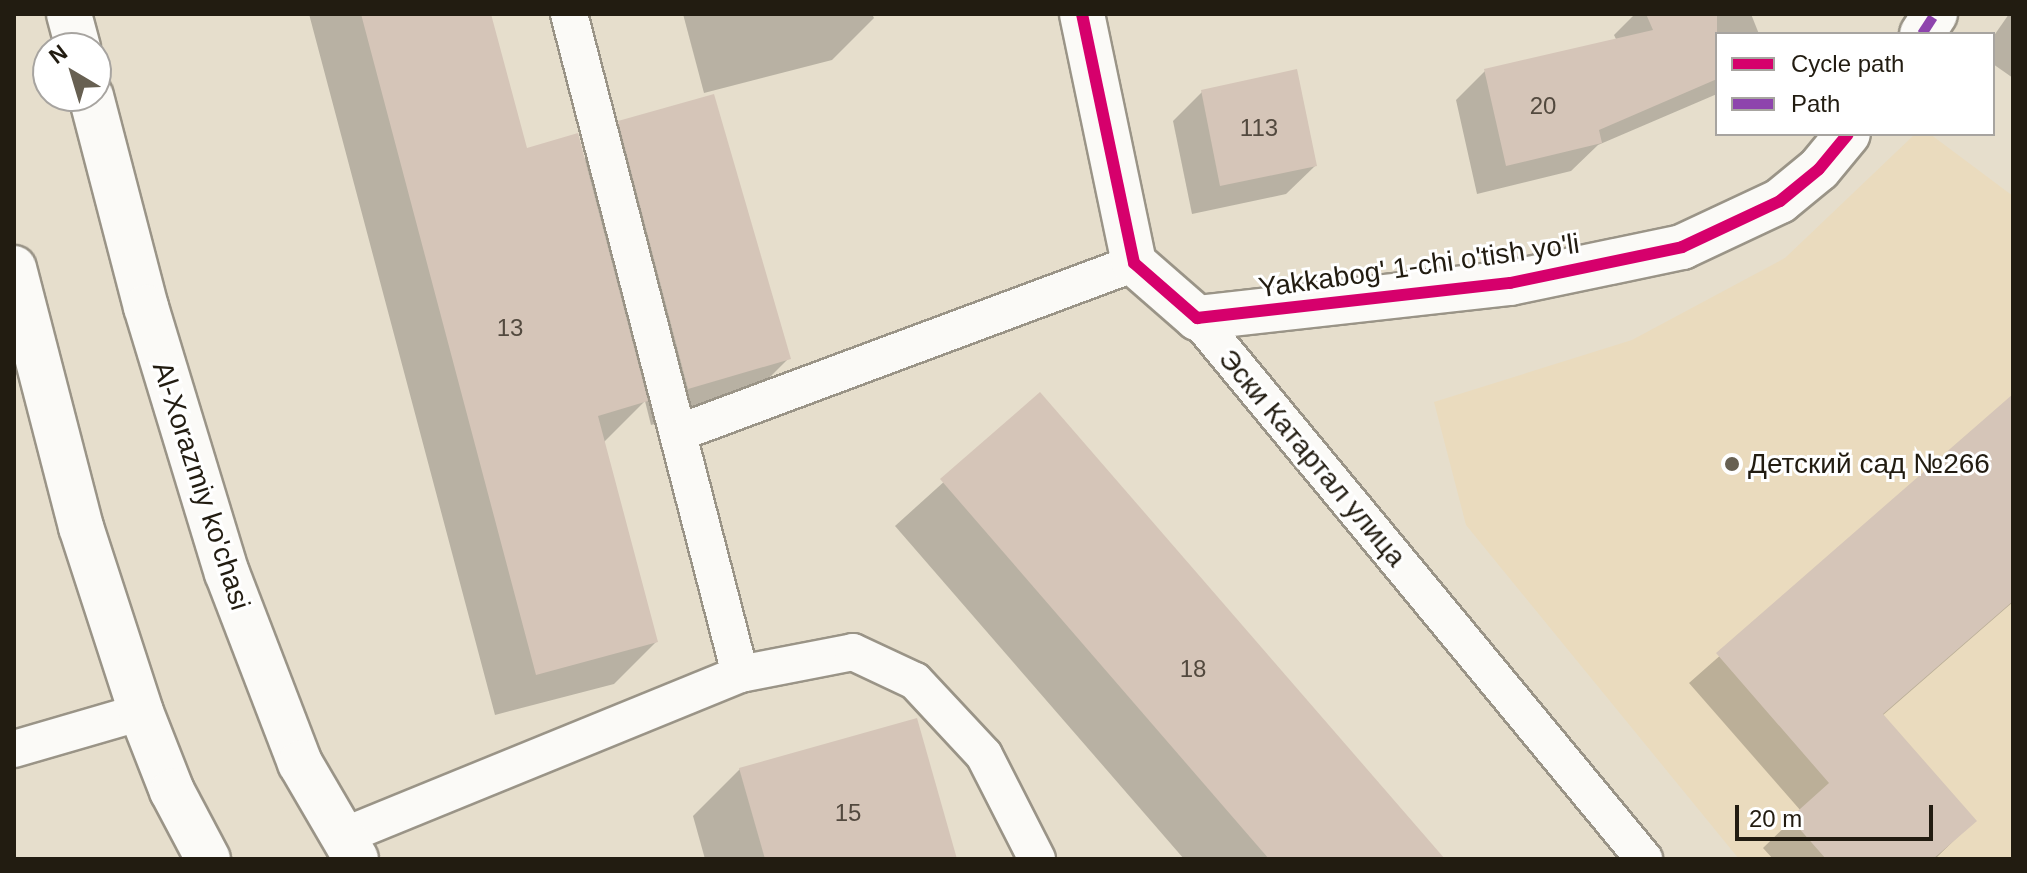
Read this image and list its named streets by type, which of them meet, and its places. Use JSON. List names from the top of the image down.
{
  "streets": {
    "main road": ["Yakkabog' 1-chi o'tish yo'li", "Эски Катартал улица", "Al-Xorazmiy ko'chasi"]
  },
  "crossings": [
    ["Yakkabog' 1-chi o'tish yo'li", "Эски Катартал улица"]
  ],
  "places": ["Детский сад №266"],
  "house_numbers": [
    "20",
    "113",
    "13",
    "18",
    "15"
  ],
  "legend": ["Cycle path", "Path"],
  "scale_bar": "20 m",
  "north": "top left"
}
